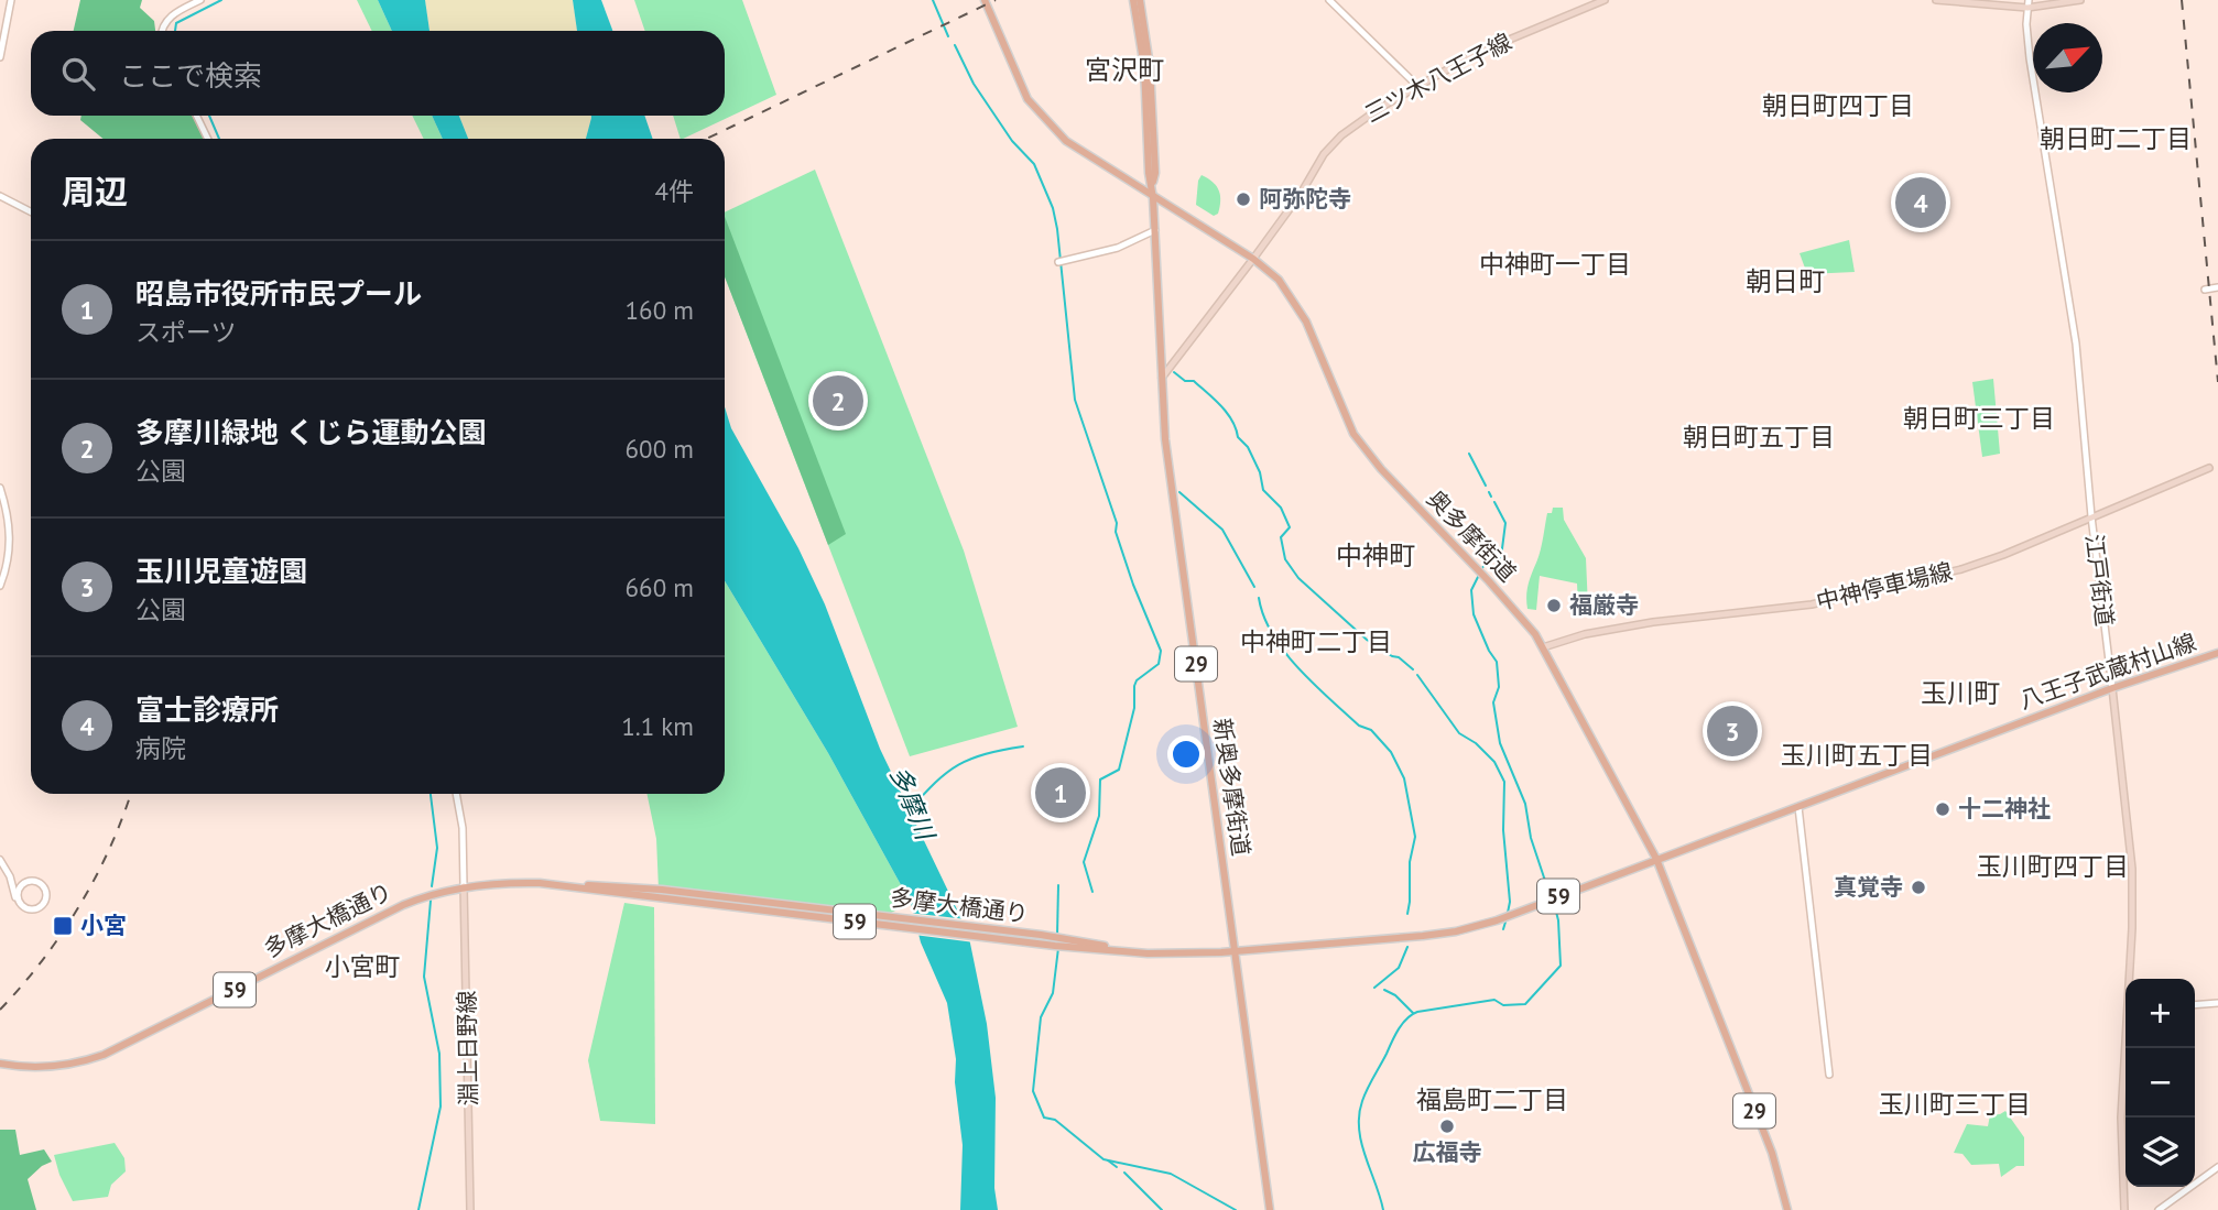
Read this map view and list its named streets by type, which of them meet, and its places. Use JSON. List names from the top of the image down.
{
  "streets": {
    "main road": [
      "三ツ木八王子線",
      "奥多摩街道",
      "江戸街道",
      "中神停車場線",
      "29",
      "八王子武蔵村山線",
      "新奥多摩街道",
      "59",
      "多摩大橋通り",
      "淵上日野線"
    ]
  },
  "crossings": [
    ["三ツ木八王子線", "奥多摩街道"],
    ["三ツ木八王子線", "新奥多摩街道"],
    ["奥多摩街道", "中神停車場線"],
    ["奥多摩街道", "八王子武蔵村山線"],
    ["奥多摩街道", "新奥多摩街道"],
    ["江戸街道", "中神停車場線"],
    ["江戸街道", "八王子武蔵村山線"],
    ["八王子武蔵村山線", "多摩大橋通り"],
    ["新奥多摩街道", "多摩大橋通り"],
    ["多摩大橋通り", "淵上日野線"]
  ],
  "districts": [
    "宮沢町",
    "朝日町四丁目",
    "朝日町二丁目",
    "中神町一丁目",
    "朝日町",
    "朝日町三丁目",
    "朝日町五丁目",
    "中神町",
    "中神町二丁目",
    "玉川町",
    "玉川町五丁目",
    "玉川町四丁目",
    "小宮町",
    "福島町二丁目",
    "玉川町三丁目"
  ],
  "water": ["多摩川"],
  "places": {
    "other": [
      "阿弥陀寺",
      "福厳寺",
      "十二神社",
      "真覚寺",
      "広福寺"
    ],
    "transit": ["小宮"]
  },
  "north": "top right",
  "page": {
    "search": "ここで検索",
    "heading": ["周辺", "4件"],
    "pins": [
      "4",
      "2",
      "3",
      "1"
    ],
    "list": [
      {
        "mark": "1",
        "name": "昭島市役所市民プール",
        "note": "スポーツ",
        "value": "160 m"
      },
      {
        "mark": "2",
        "name": "多摩川緑地 くじら運動公園",
        "note": "公園",
        "value": "600 m"
      },
      {
        "mark": "3",
        "name": "玉川児童遊園",
        "note": "公園",
        "value": "660 m"
      },
      {
        "mark": "4",
        "name": "富士診療所",
        "note": "病院",
        "value": "1.1 km"
      }
    ],
    "map_buttons": ["+", "−"]
  }
}
